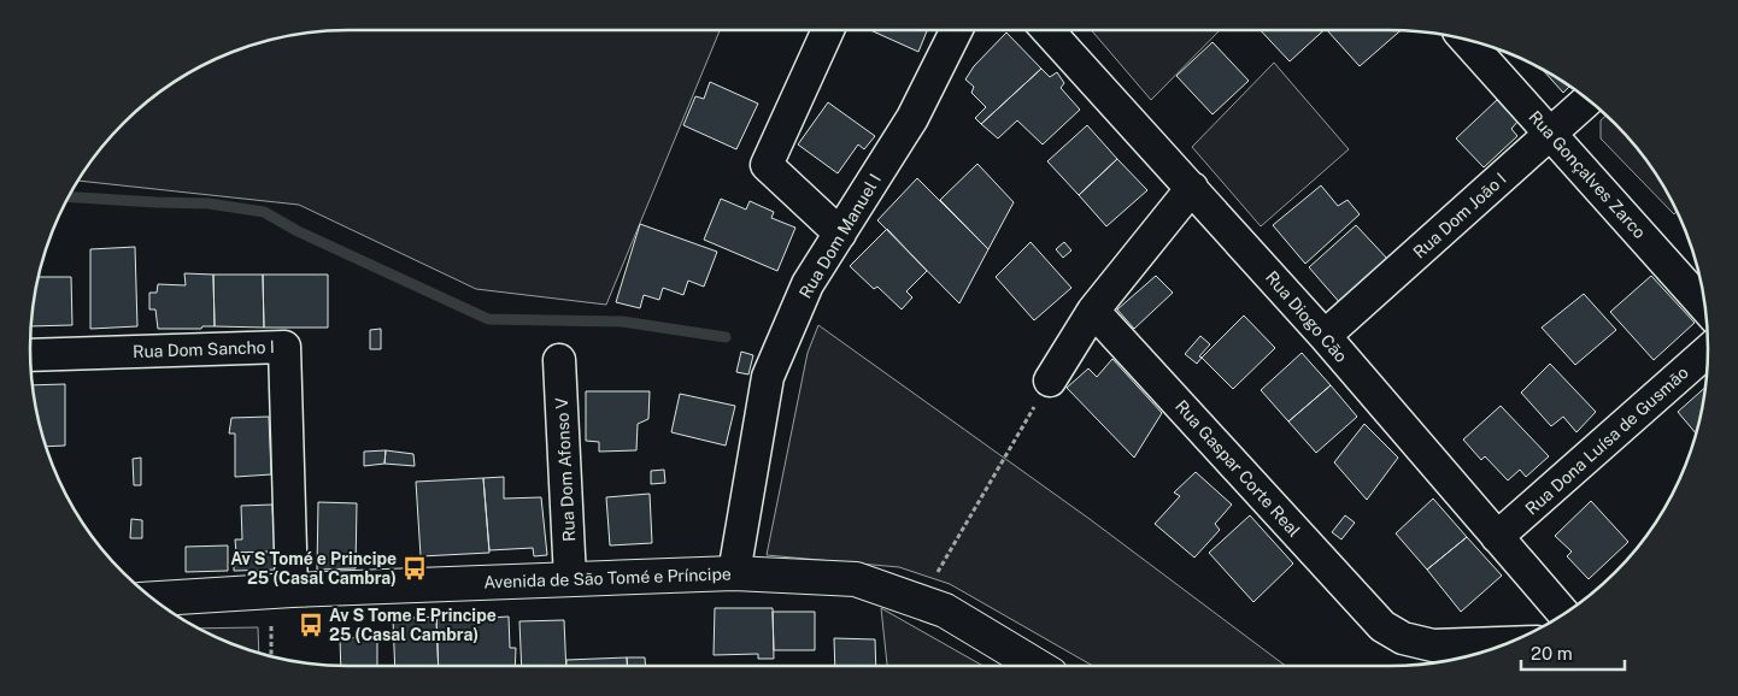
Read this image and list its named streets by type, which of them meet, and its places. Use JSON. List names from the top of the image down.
{
  "streets": {
    "street": [
      "Rua Gonçalves Zarco",
      "Rua Dom João I",
      "Rua Dom Manuel I",
      "Rua Diogo Cão",
      "Rua Dom Sancho I",
      "Rua Dona Luísa de Gusmão",
      "Rua Gaspar Corte Real",
      "Rua Dom Afonso V",
      "Avenida de São Tomé e Príncipe"
    ]
  },
  "crossings": [
    ["Rua Gonçalves Zarco", "Rua Dom João I"],
    ["Rua Dom João I", "Rua Diogo Cão"],
    ["Rua Dom Manuel I", "Avenida de São Tomé e Príncipe"],
    ["Rua Diogo Cão", "Rua Dona Luísa de Gusmão"],
    ["Rua Dom Sancho I", "Avenida de São Tomé e Príncipe"],
    ["Rua Dom Afonso V", "Avenida de São Tomé e Príncipe"]
  ],
  "places": {
    "bus stop": ["Av S Tomé e Principe 25 (Casal Cambra)", "Av S Tome E Principe 25 (Casal Cambra)"]
  },
  "scale_bar": "20 m"
}
